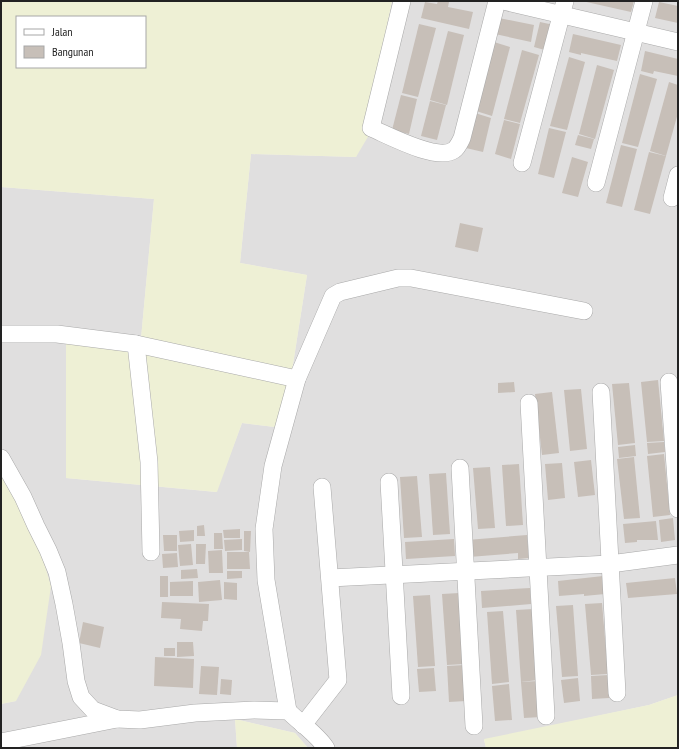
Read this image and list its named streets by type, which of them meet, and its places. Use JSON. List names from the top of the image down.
{
  "legend": ["Jalan", "Bangunan"]
}
